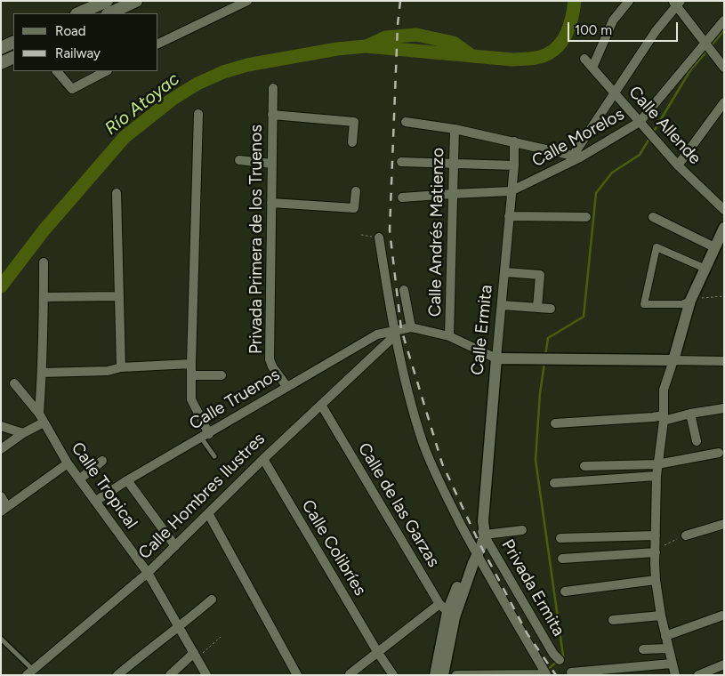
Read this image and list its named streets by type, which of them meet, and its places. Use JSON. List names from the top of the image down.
{
  "streets": {
    "street": [
      "Calle Allende",
      "Calle Morelos",
      "Calle Andrés Matienzo",
      "Privada Primera de los Truenos",
      "Calle Ermita",
      "Calle Truenos",
      "Calle Tropical",
      "Calle Hombres Ilustres",
      "Calle de las Garzas",
      "Calle Colibríes",
      "Privada Ermita"
    ]
  },
  "crossings": [
    ["Calle Allende", "Calle Morelos"],
    ["Calle Morelos", "Calle Andrés Matienzo"],
    ["Calle Morelos", "Calle Ermita"],
    ["Privada Primera de los Truenos", "Calle Truenos"],
    ["Calle Ermita", "Calle de las Garzas"],
    ["Calle Ermita", "Privada Ermita"],
    ["Calle Truenos", "Calle Tropical"],
    ["Calle Truenos", "Calle Hombres Ilustres"],
    ["Calle Tropical", "Calle Hombres Ilustres"],
    ["Calle Hombres Ilustres", "Calle de las Garzas"],
    ["Calle Hombres Ilustres", "Calle Colibríes"]
  ],
  "water": ["Río Atoyac"],
  "legend": ["Road", "Railway"],
  "scale_bar": "100 m"
}
